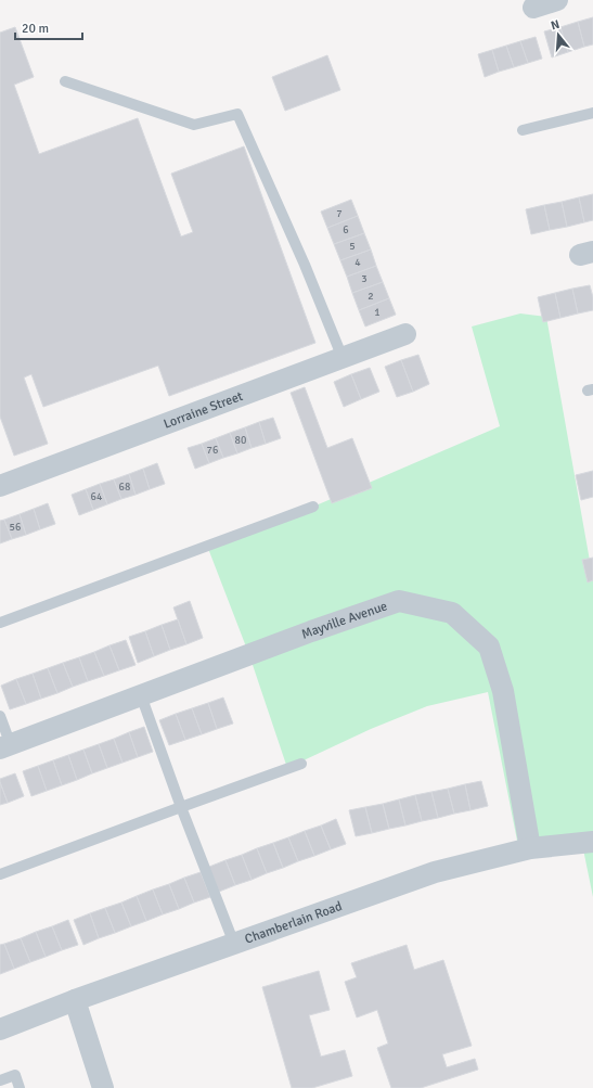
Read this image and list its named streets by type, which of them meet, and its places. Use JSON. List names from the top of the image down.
{
  "streets": {
    "street": ["Lorraine Street", "Mayville Avenue", "Chamberlain Road"]
  },
  "crossings": [
    ["Mayville Avenue", "Chamberlain Road"]
  ],
  "house_numbers": [
    "7",
    "6",
    "5",
    "4",
    "3",
    "2",
    "1",
    "80",
    "76",
    "68",
    "64",
    "56"
  ],
  "scale_bar": "20 m",
  "north": "top"
}
